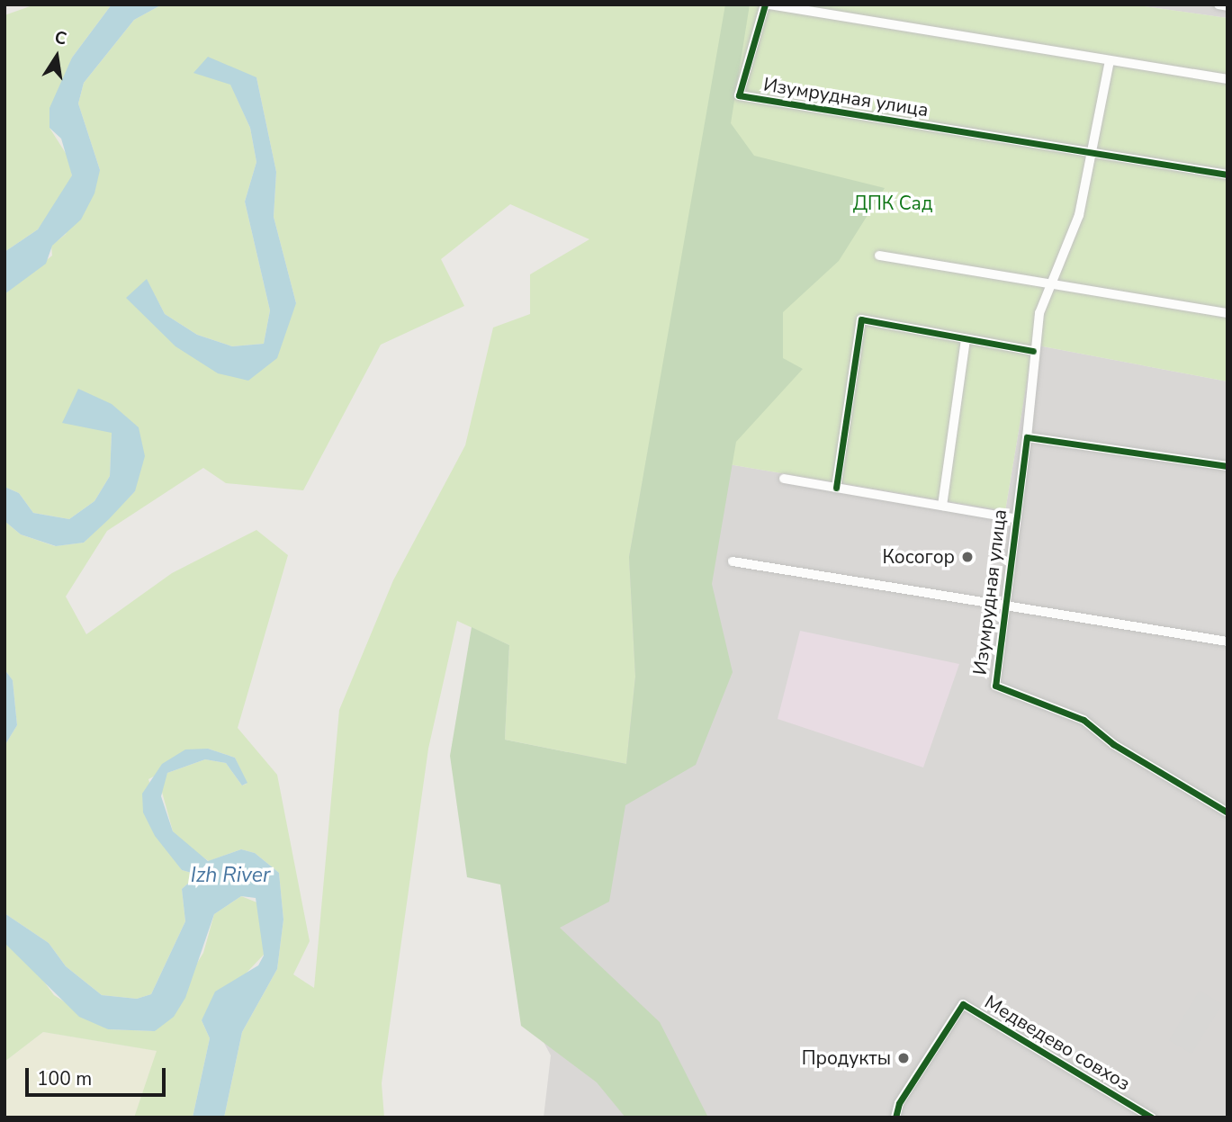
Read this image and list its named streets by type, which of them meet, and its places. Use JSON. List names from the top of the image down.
{
  "streets": {
    "street": ["Изумрудная улица", "Медведево совхоз"]
  },
  "water": ["Izh River"],
  "parks": ["ДПК Сад"],
  "places": ["Косогор", "Продукты"],
  "scale_bar": "100 m",
  "north": "top"
}
